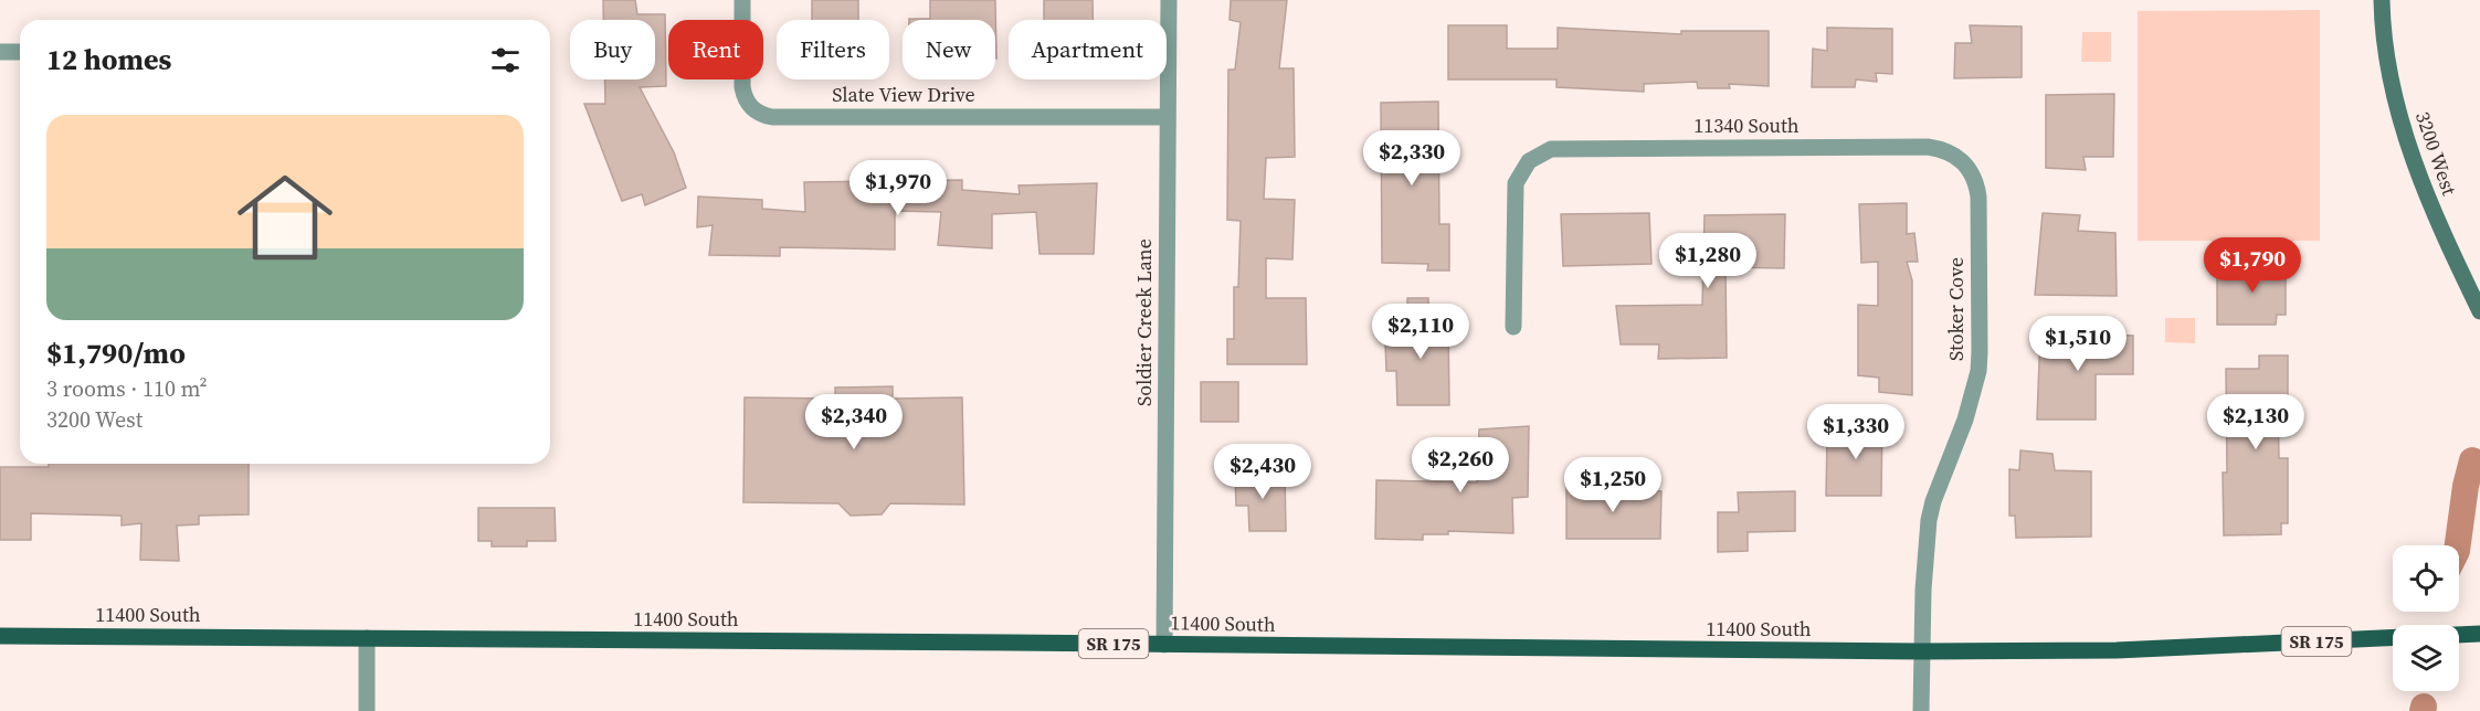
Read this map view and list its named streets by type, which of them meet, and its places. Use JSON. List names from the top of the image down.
{
  "streets": {
    "main road": ["11400 South", "SR 175"],
    "street": [
      "Slate View Drive",
      "11340 South",
      "3200 West",
      "Stoker Cove",
      "Soldier Creek Lane"
    ]
  },
  "crossings": [
    ["Slate View Drive", "Soldier Creek Lane"],
    ["11340 South", "Stoker Cove"],
    ["Stoker Cove", "11400 South"],
    ["Soldier Creek Lane", "11400 South"]
  ],
  "page": {
    "chip": [
      "Buy",
      "Rent",
      "Filters",
      "New",
      "Apartment"
    ],
    "heading": "12 homes",
    "list": [
      {
        "name": "$1,790/mo",
        "note": "3 rooms · 110 m² · 3200 West"
      }
    ],
    "price": [
      "$2,330",
      "$1,970",
      "$1,280",
      "$1,790",
      "$2,110",
      "$1,510",
      "$2,340",
      "$2,130",
      "$1,330",
      "$2,260",
      "$2,430",
      "$1,250"
    ]
  }
}
